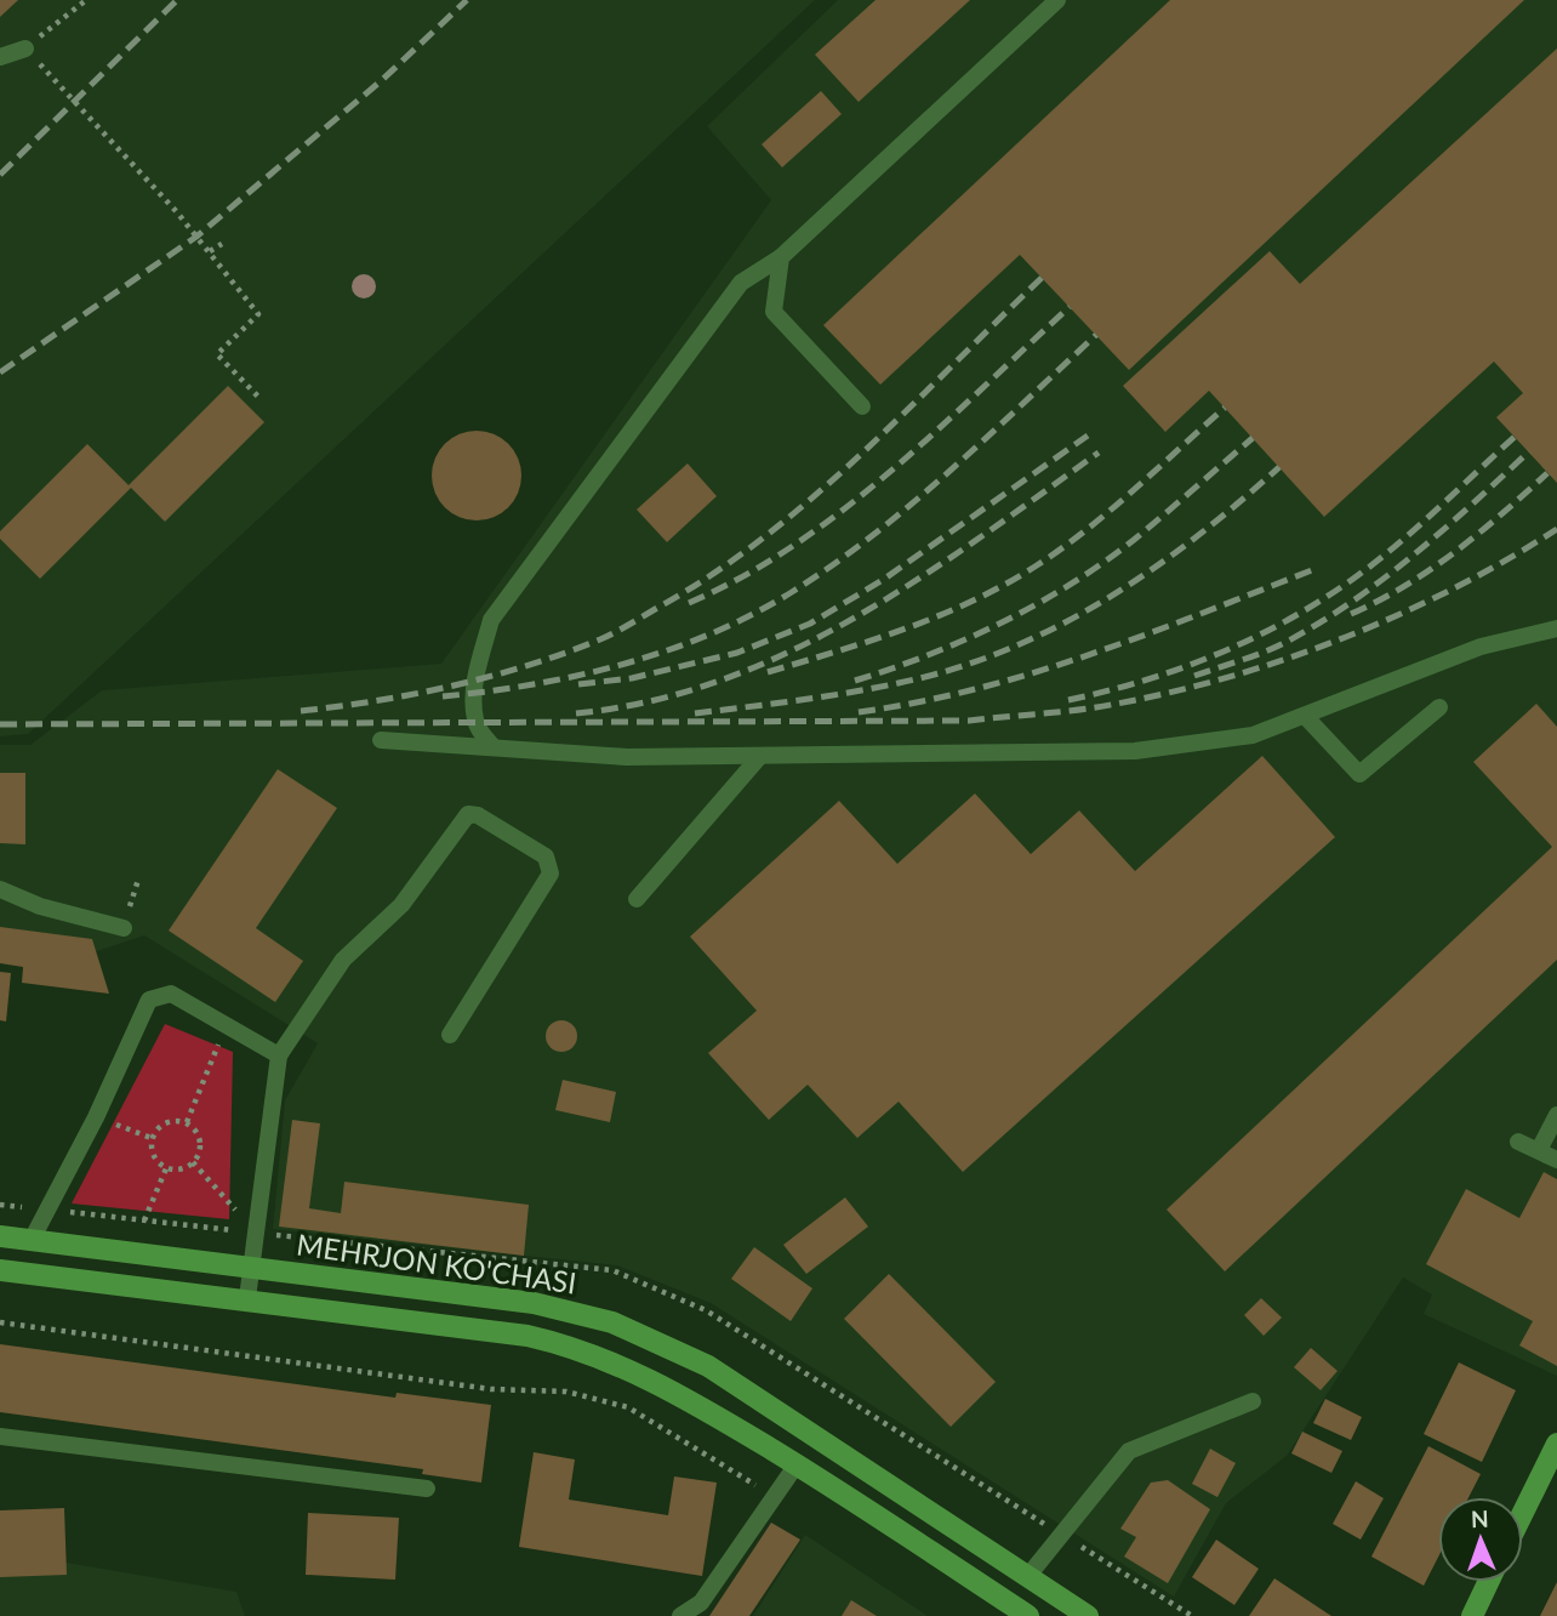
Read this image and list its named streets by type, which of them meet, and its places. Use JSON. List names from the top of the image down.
{
  "streets": {
    "main road": ["MEHRJON KO'CHASI"]
  },
  "north": "top"
}
